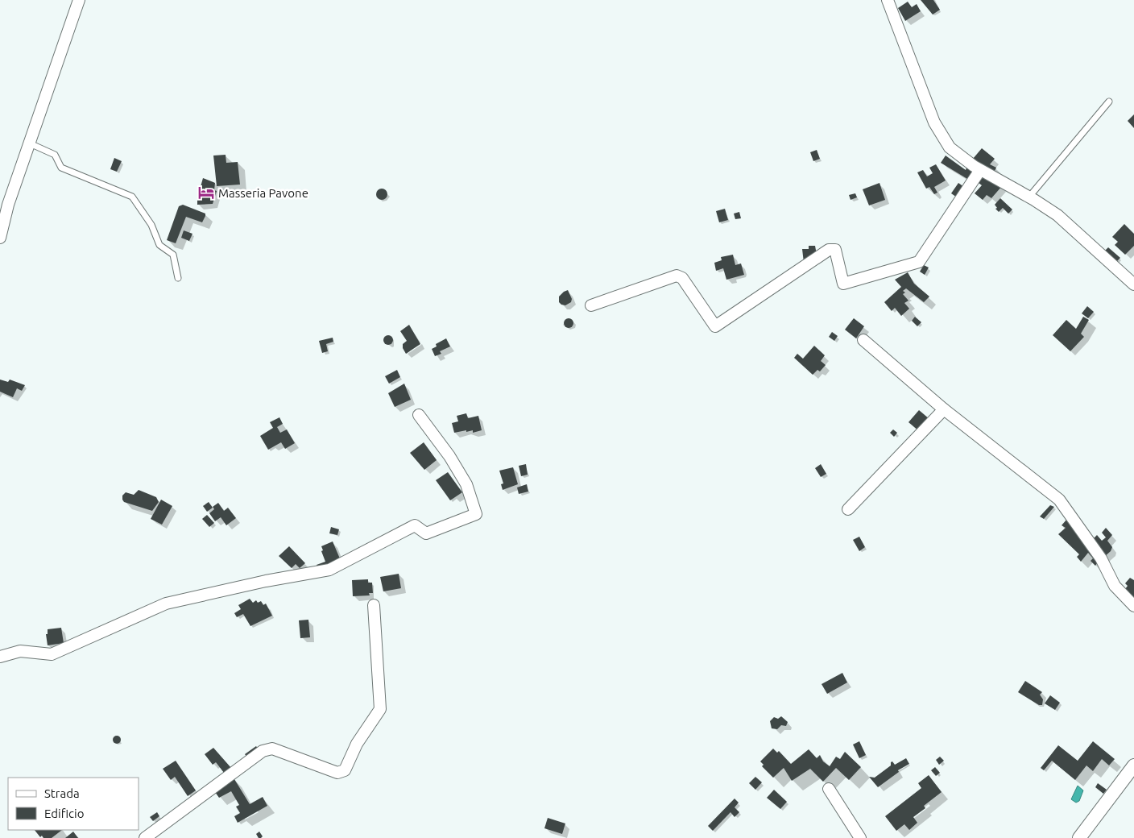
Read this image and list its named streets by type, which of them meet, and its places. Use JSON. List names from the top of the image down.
{
  "places": {
    "hotel": ["Masseria Pavone"]
  },
  "legend": ["Strada", "Edificio"]
}
